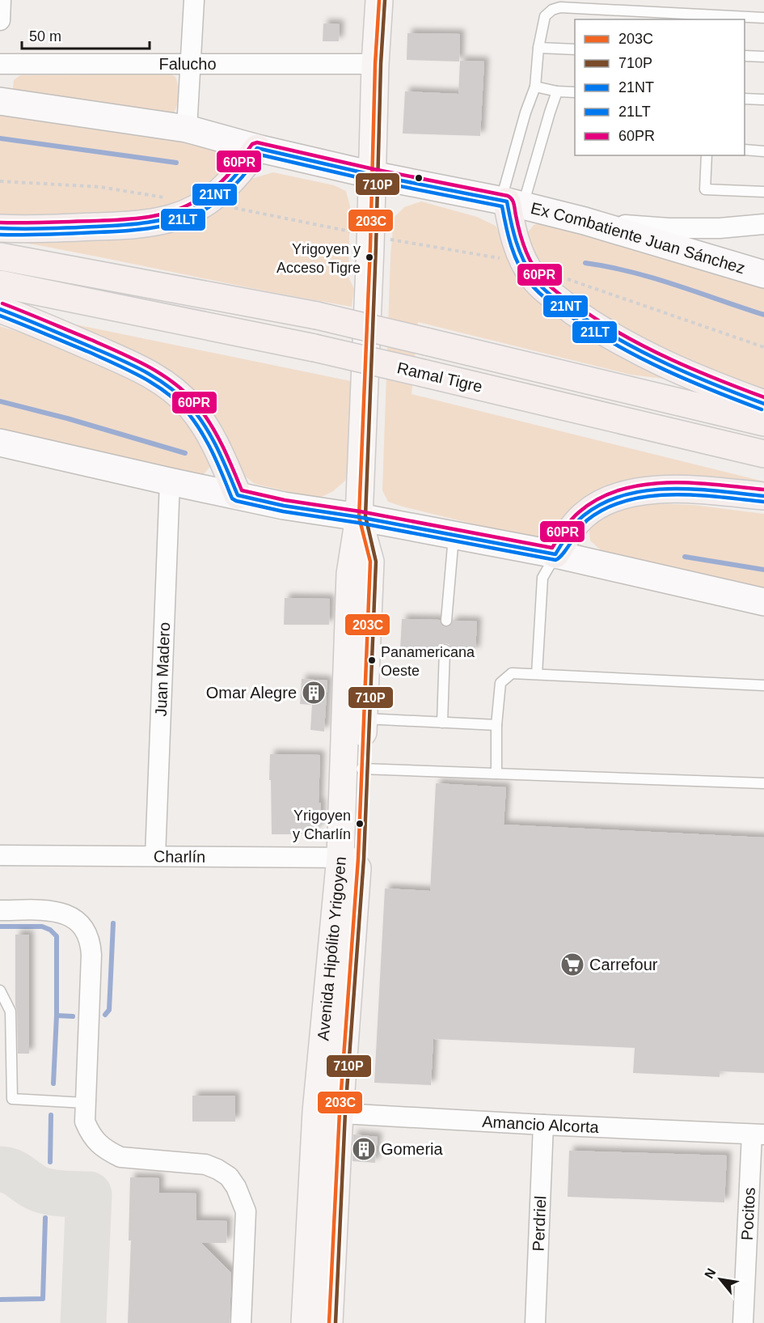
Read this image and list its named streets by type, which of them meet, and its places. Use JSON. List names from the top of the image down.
{
  "streets": {
    "highway": ["Ramal Tigre"],
    "main road": ["Avenida Hipólito Yrigoyen"],
    "street": [
      "Falucho",
      "Ex Combatiente Juan Sánchez",
      "Juan Madero",
      "Charlín",
      "Amancio Alcorta",
      "Pocitos",
      "Perdriel"
    ]
  },
  "crossings": [
    ["Falucho", "Avenida Hipólito Yrigoyen"],
    ["Ex Combatiente Juan Sánchez", "Avenida Hipólito Yrigoyen"],
    ["Juan Madero", "Charlín"],
    ["Charlín", "Avenida Hipólito Yrigoyen"],
    ["Avenida Hipólito Yrigoyen", "Amancio Alcorta"],
    ["Amancio Alcorta", "Pocitos"],
    ["Amancio Alcorta", "Perdriel"]
  ],
  "places": {
    "other": ["Yrigoyen y Acceso Tigre", "Panamericana Oeste", "Yrigoyen y Charlín"],
    "building": ["Omar Alegre", "Gomeria"],
    "supermarket": ["Carrefour"]
  },
  "lines": [
    "transit line 203C",
    "transit line 710P",
    "transit line 60PR",
    "transit line 21NT",
    "transit line 21LT"
  ],
  "legend": [
    "203C",
    "710P",
    "21NT",
    "21LT",
    "60PR"
  ],
  "scale_bar": "50 m",
  "north": "top left"
}
